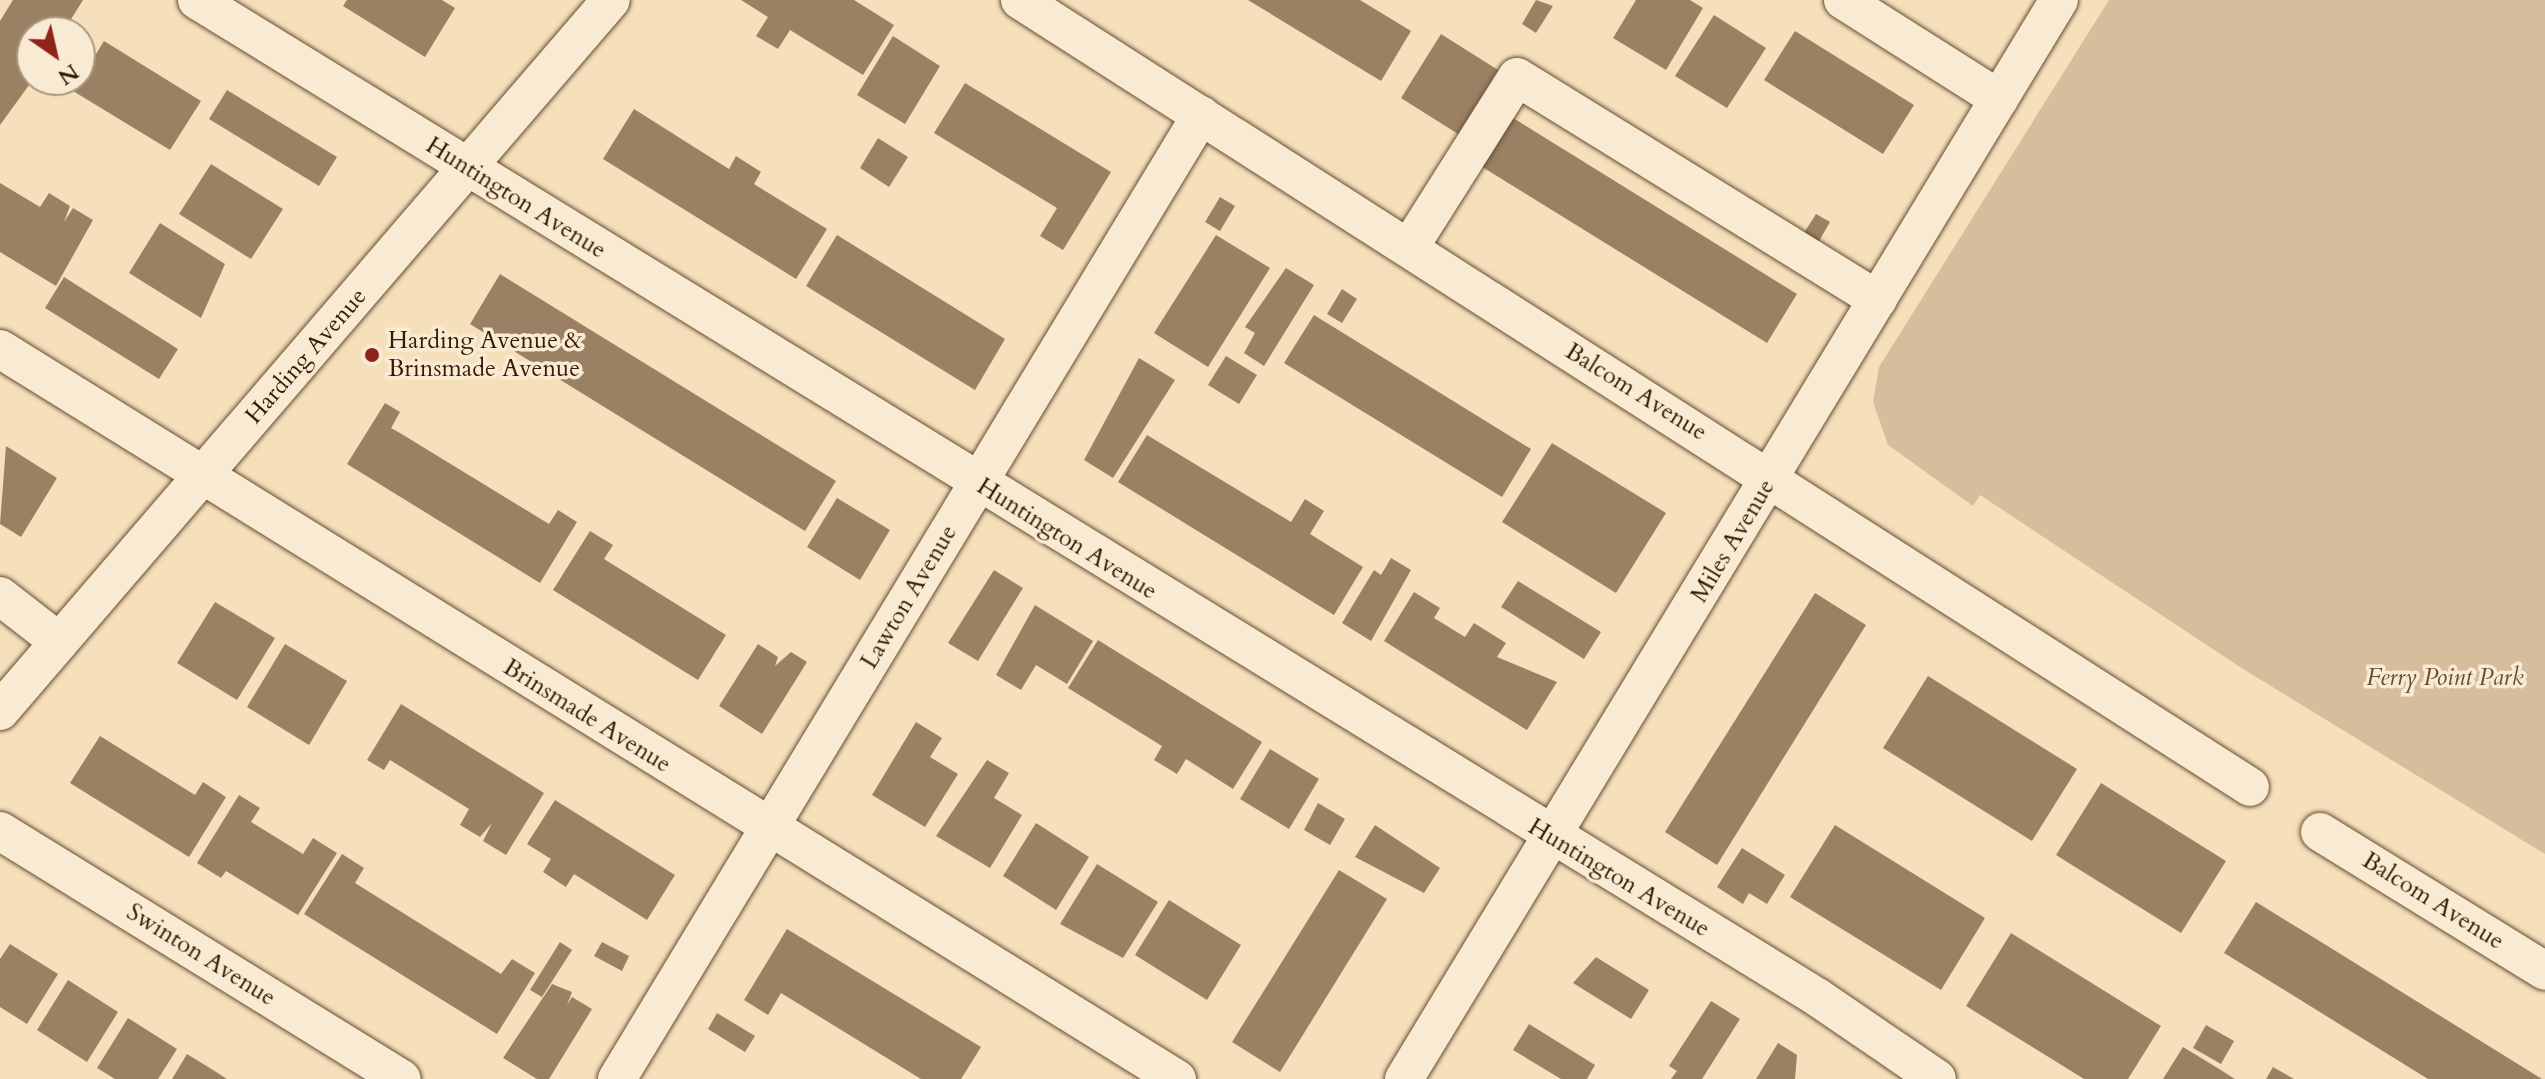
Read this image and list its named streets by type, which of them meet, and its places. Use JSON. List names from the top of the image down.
{
  "streets": {
    "street": [
      "Huntington Avenue",
      "Harding Avenue",
      "Balcom Avenue",
      "Miles Avenue",
      "Lawton Avenue",
      "Brinsmade Avenue",
      "Swinton Avenue"
    ]
  },
  "crossings": [
    ["Huntington Avenue", "Harding Avenue"],
    ["Huntington Avenue", "Miles Avenue"],
    ["Huntington Avenue", "Lawton Avenue"],
    ["Harding Avenue", "Brinsmade Avenue"],
    ["Balcom Avenue", "Miles Avenue"],
    ["Balcom Avenue", "Lawton Avenue"],
    ["Lawton Avenue", "Brinsmade Avenue"]
  ],
  "parks": ["Ferry Point Park"],
  "places": ["Harding Avenue & Brinsmade Avenue"],
  "north": "bottom right"
}
